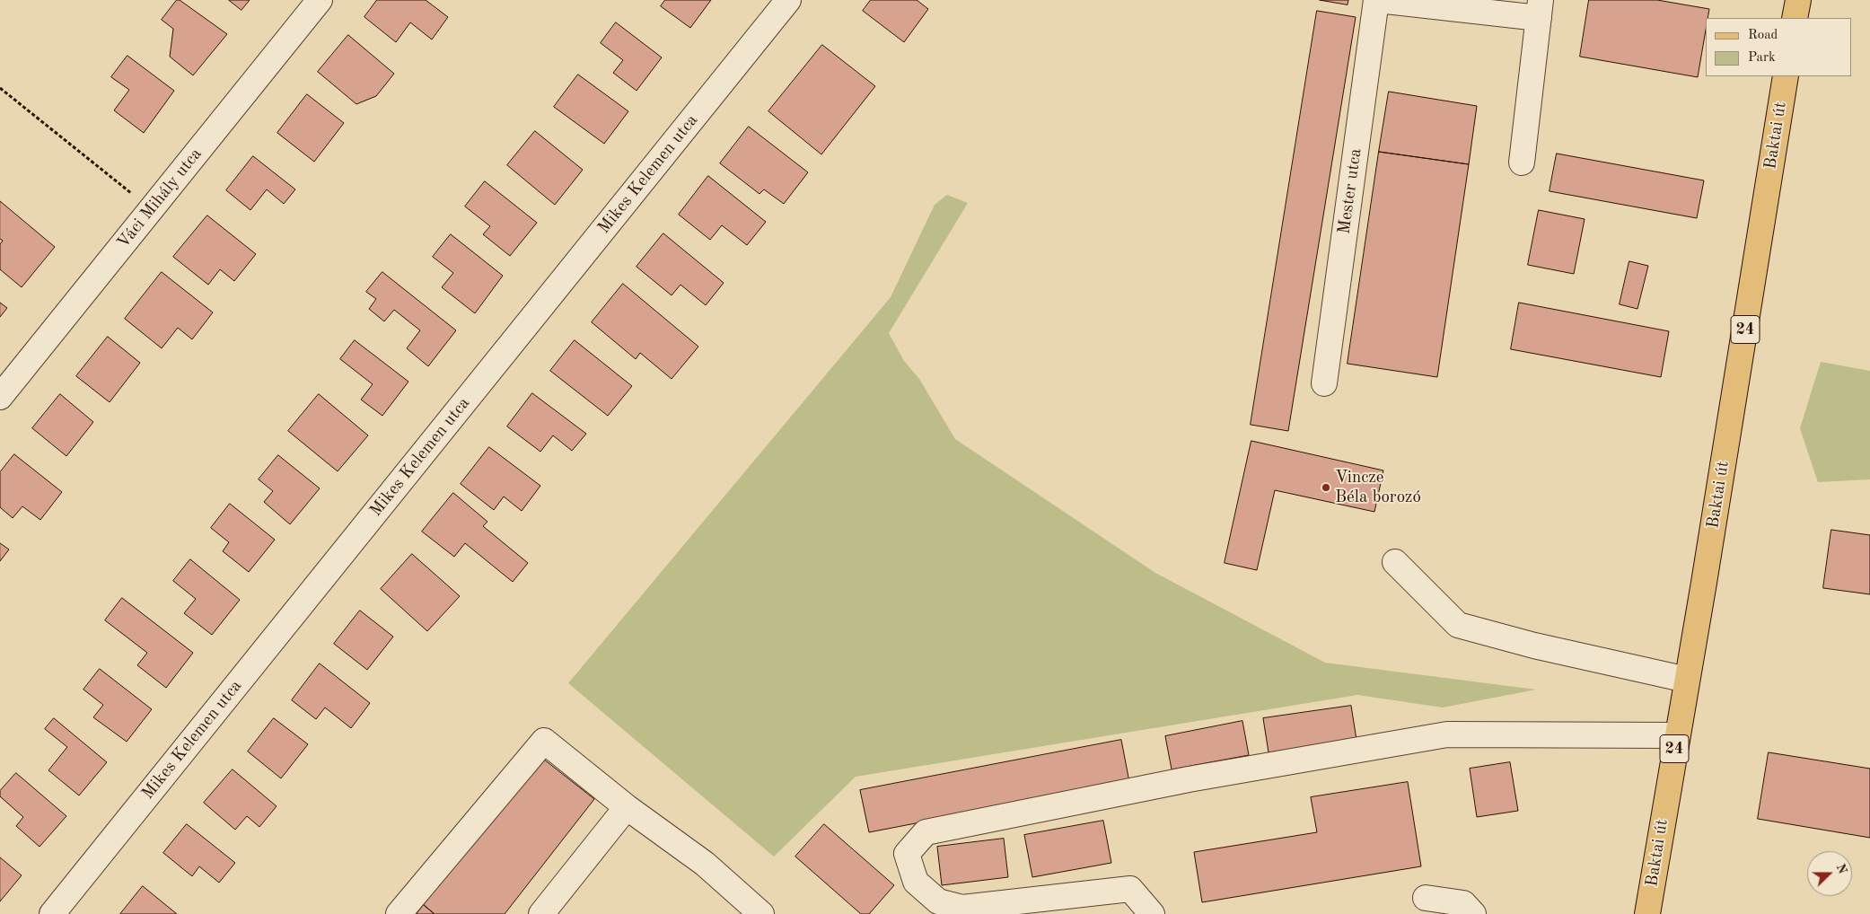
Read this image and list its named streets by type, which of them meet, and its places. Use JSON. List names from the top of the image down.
{
  "streets": {
    "main road": ["Baktai út", "24"],
    "street": ["Mikes Kelemen utca", "Mester utca", "Váci Mihály utca"]
  },
  "places": ["Vincze Béla borozó"],
  "legend": ["Road", "Park"],
  "north": "right"
}
